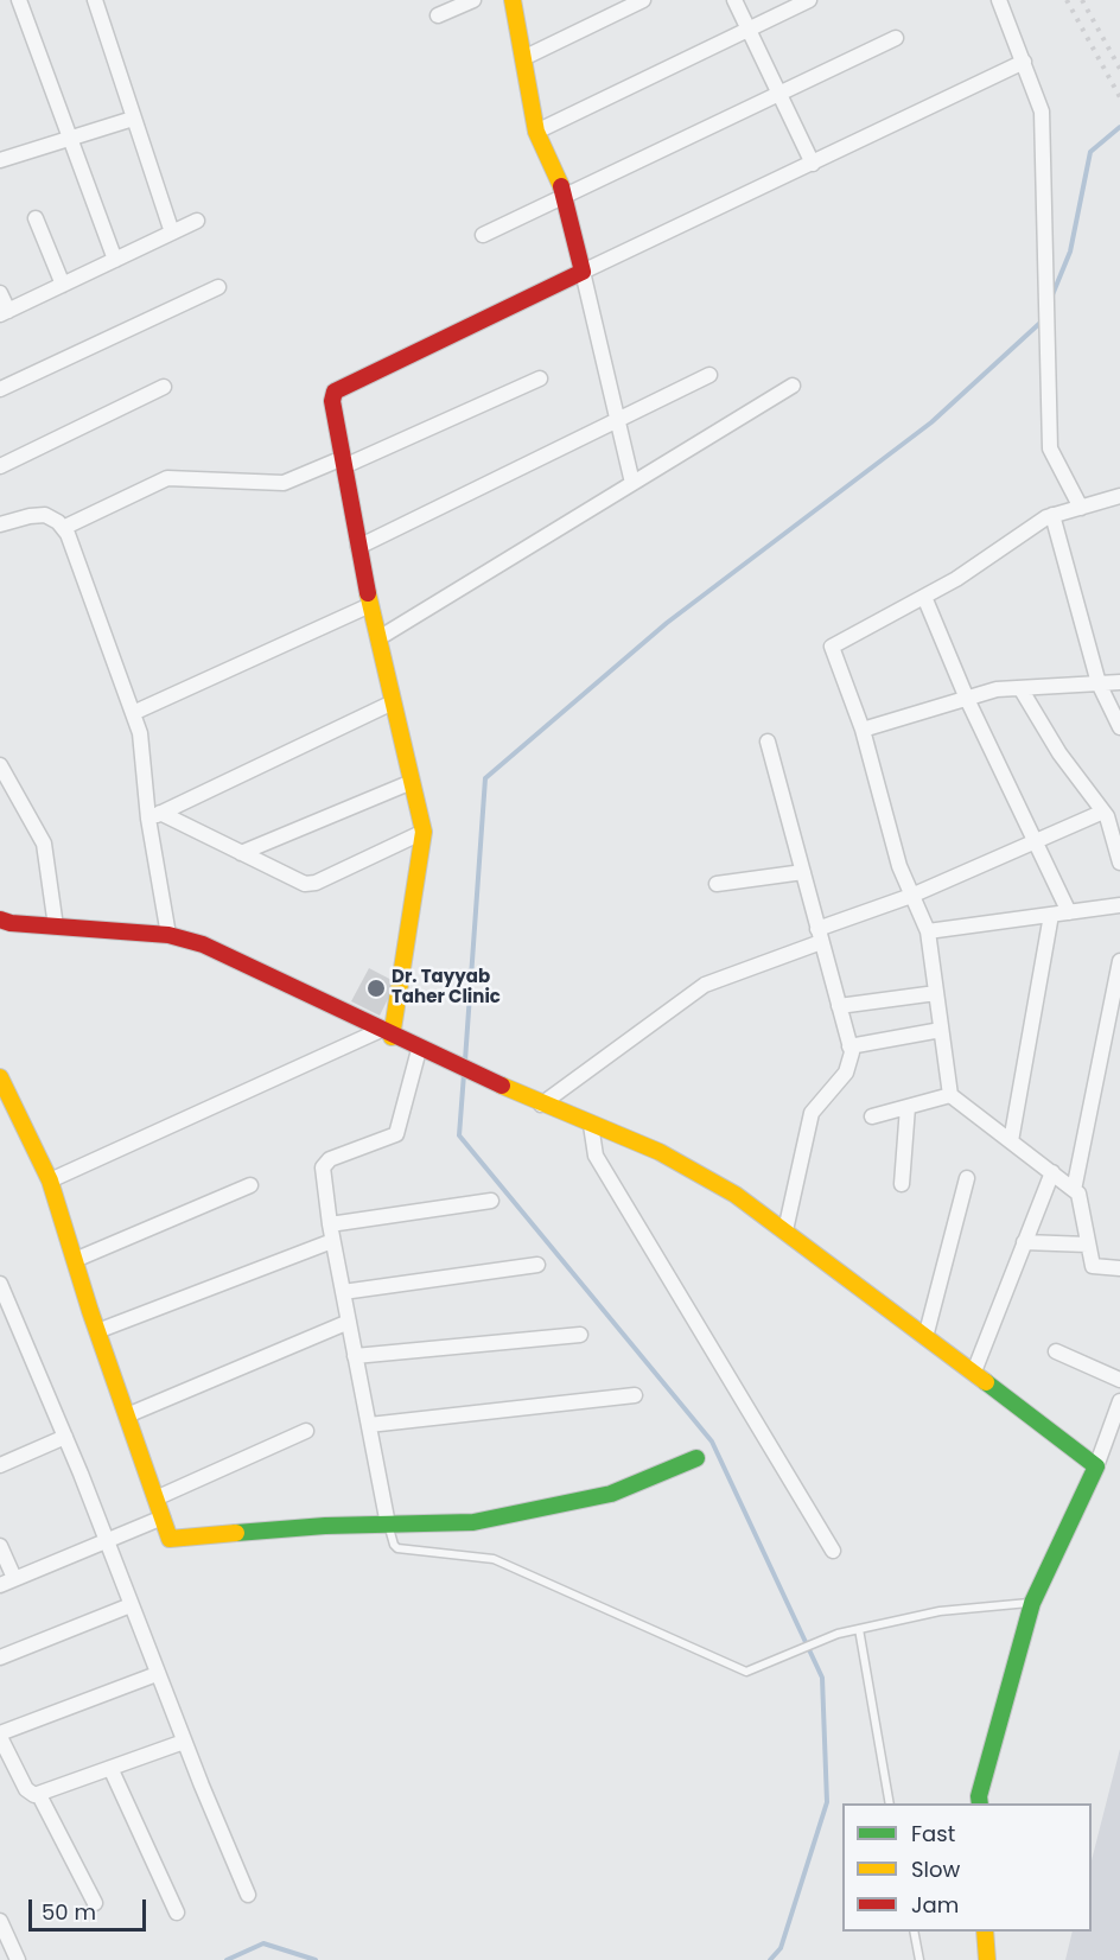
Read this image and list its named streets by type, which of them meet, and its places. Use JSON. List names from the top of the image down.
{
  "places": ["Dr. Tayyab Taher Clinic"],
  "legend": ["Fast", "Slow", "Jam"],
  "scale_bar": "50 m"
}
